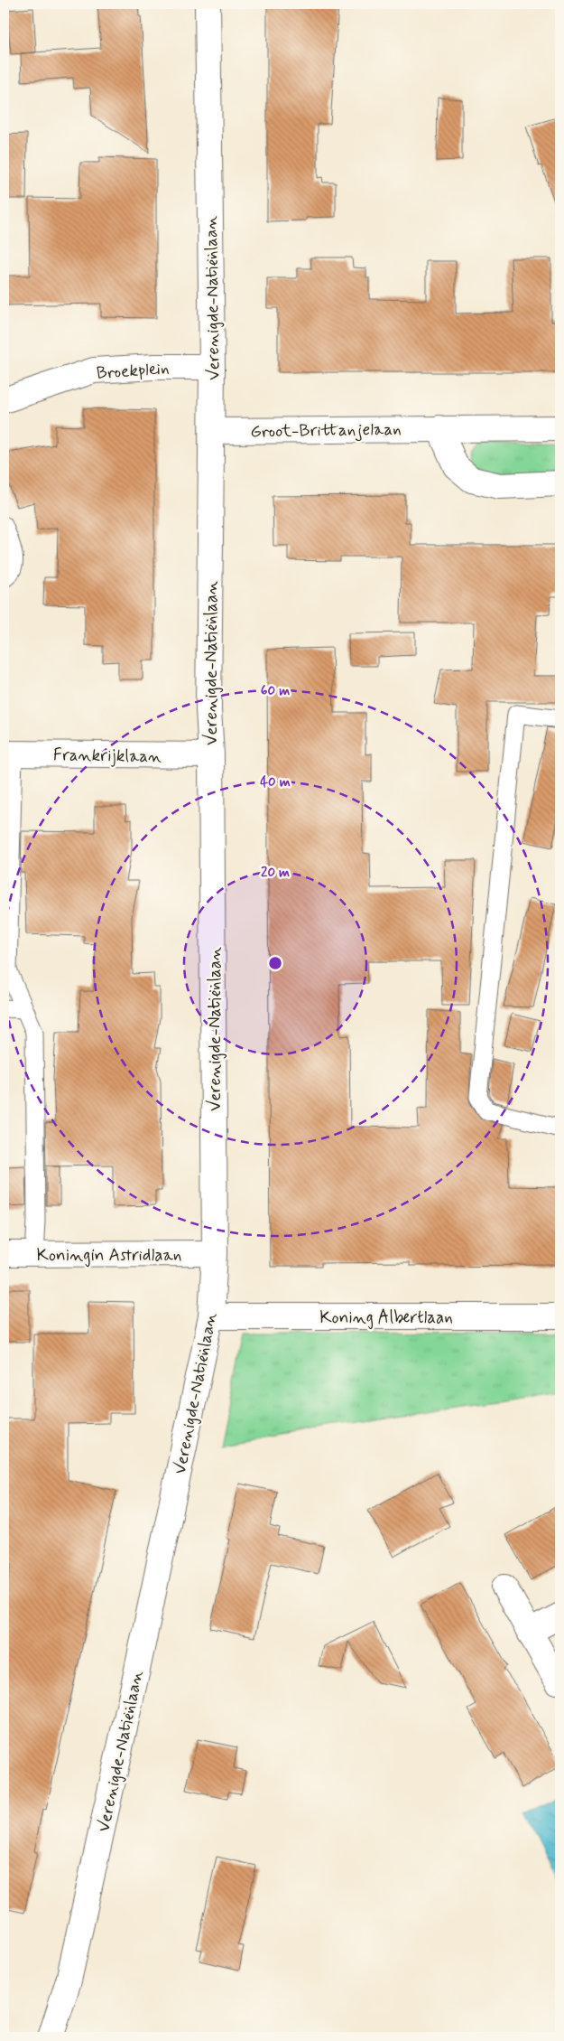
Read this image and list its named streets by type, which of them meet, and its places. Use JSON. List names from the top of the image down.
{
  "streets": {
    "street": [
      "Verenigde-Natiënlaan",
      "Broekplein",
      "Groot-Brittanjelaan",
      "Frankrijklaan",
      "Koningin Astridlaan",
      "Koning Albertlaan"
    ]
  },
  "crossings": [
    ["Verenigde-Natiënlaan", "Broekplein"],
    ["Verenigde-Natiënlaan", "Groot-Brittanjelaan"],
    ["Verenigde-Natiënlaan", "Frankrijklaan"],
    ["Verenigde-Natiënlaan", "Koningin Astridlaan"],
    ["Verenigde-Natiënlaan", "Koning Albertlaan"]
  ],
  "rings": ["60 m", "40 m", "20 m"]
}
